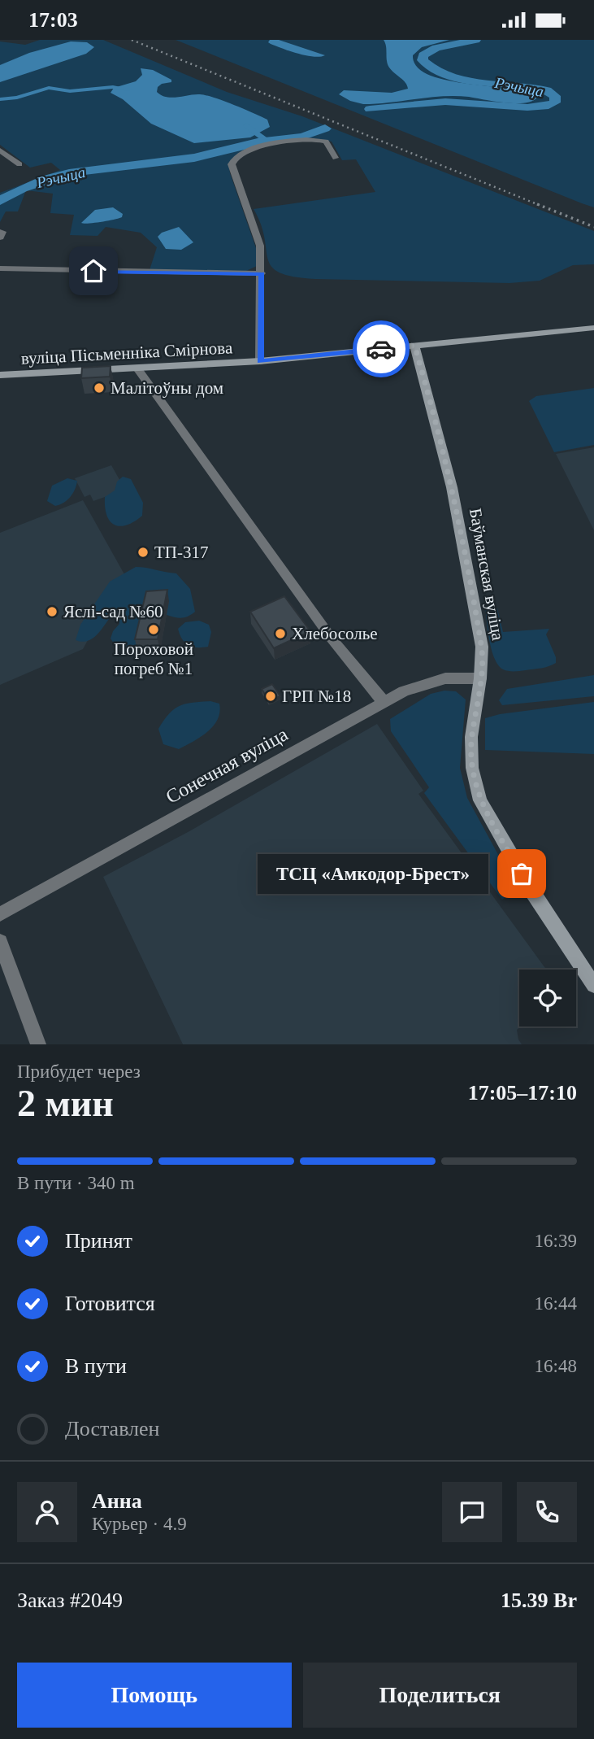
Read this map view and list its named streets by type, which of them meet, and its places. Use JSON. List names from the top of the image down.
{
  "streets": {
    "street": ["вуліца Пісьменніка Смірнова", "Баўманская вуліца", "Сонечная вуліца"]
  },
  "crossings": [
    ["вуліца Пісьменніка Смірнова", "Баўманская вуліца"],
    ["Баўманская вуліца", "Сонечная вуліца"]
  ],
  "water": ["Рэчыца"],
  "places": [
    "Малітоўны дом",
    "ТП-317",
    "Яслі-сад №60",
    "Пороховой погреб №1",
    "Хлебосолье",
    "ГРП №18",
    "ТСЦ «Амкодор-Брест»"
  ],
  "page": {
    "status": "17:03",
    "bubble": "ТСЦ «Амкодор-Брест»",
    "heading": ["2 мин", "Прибудет через", "17:05–17:10"],
    "panel": [
      "Анна",
      "Курьер · 4.9",
      "Заказ #2049",
      "15.39 Br"
    ],
    "bar": "В пути · 340 m",
    "list": [
      ["Принят", "16:39"],
      ["Готовится", "16:44"],
      ["В пути", "16:48"],
      "Доставлен"
    ],
    "buttons": ["Помощь", "Поделиться"]
  }
}
